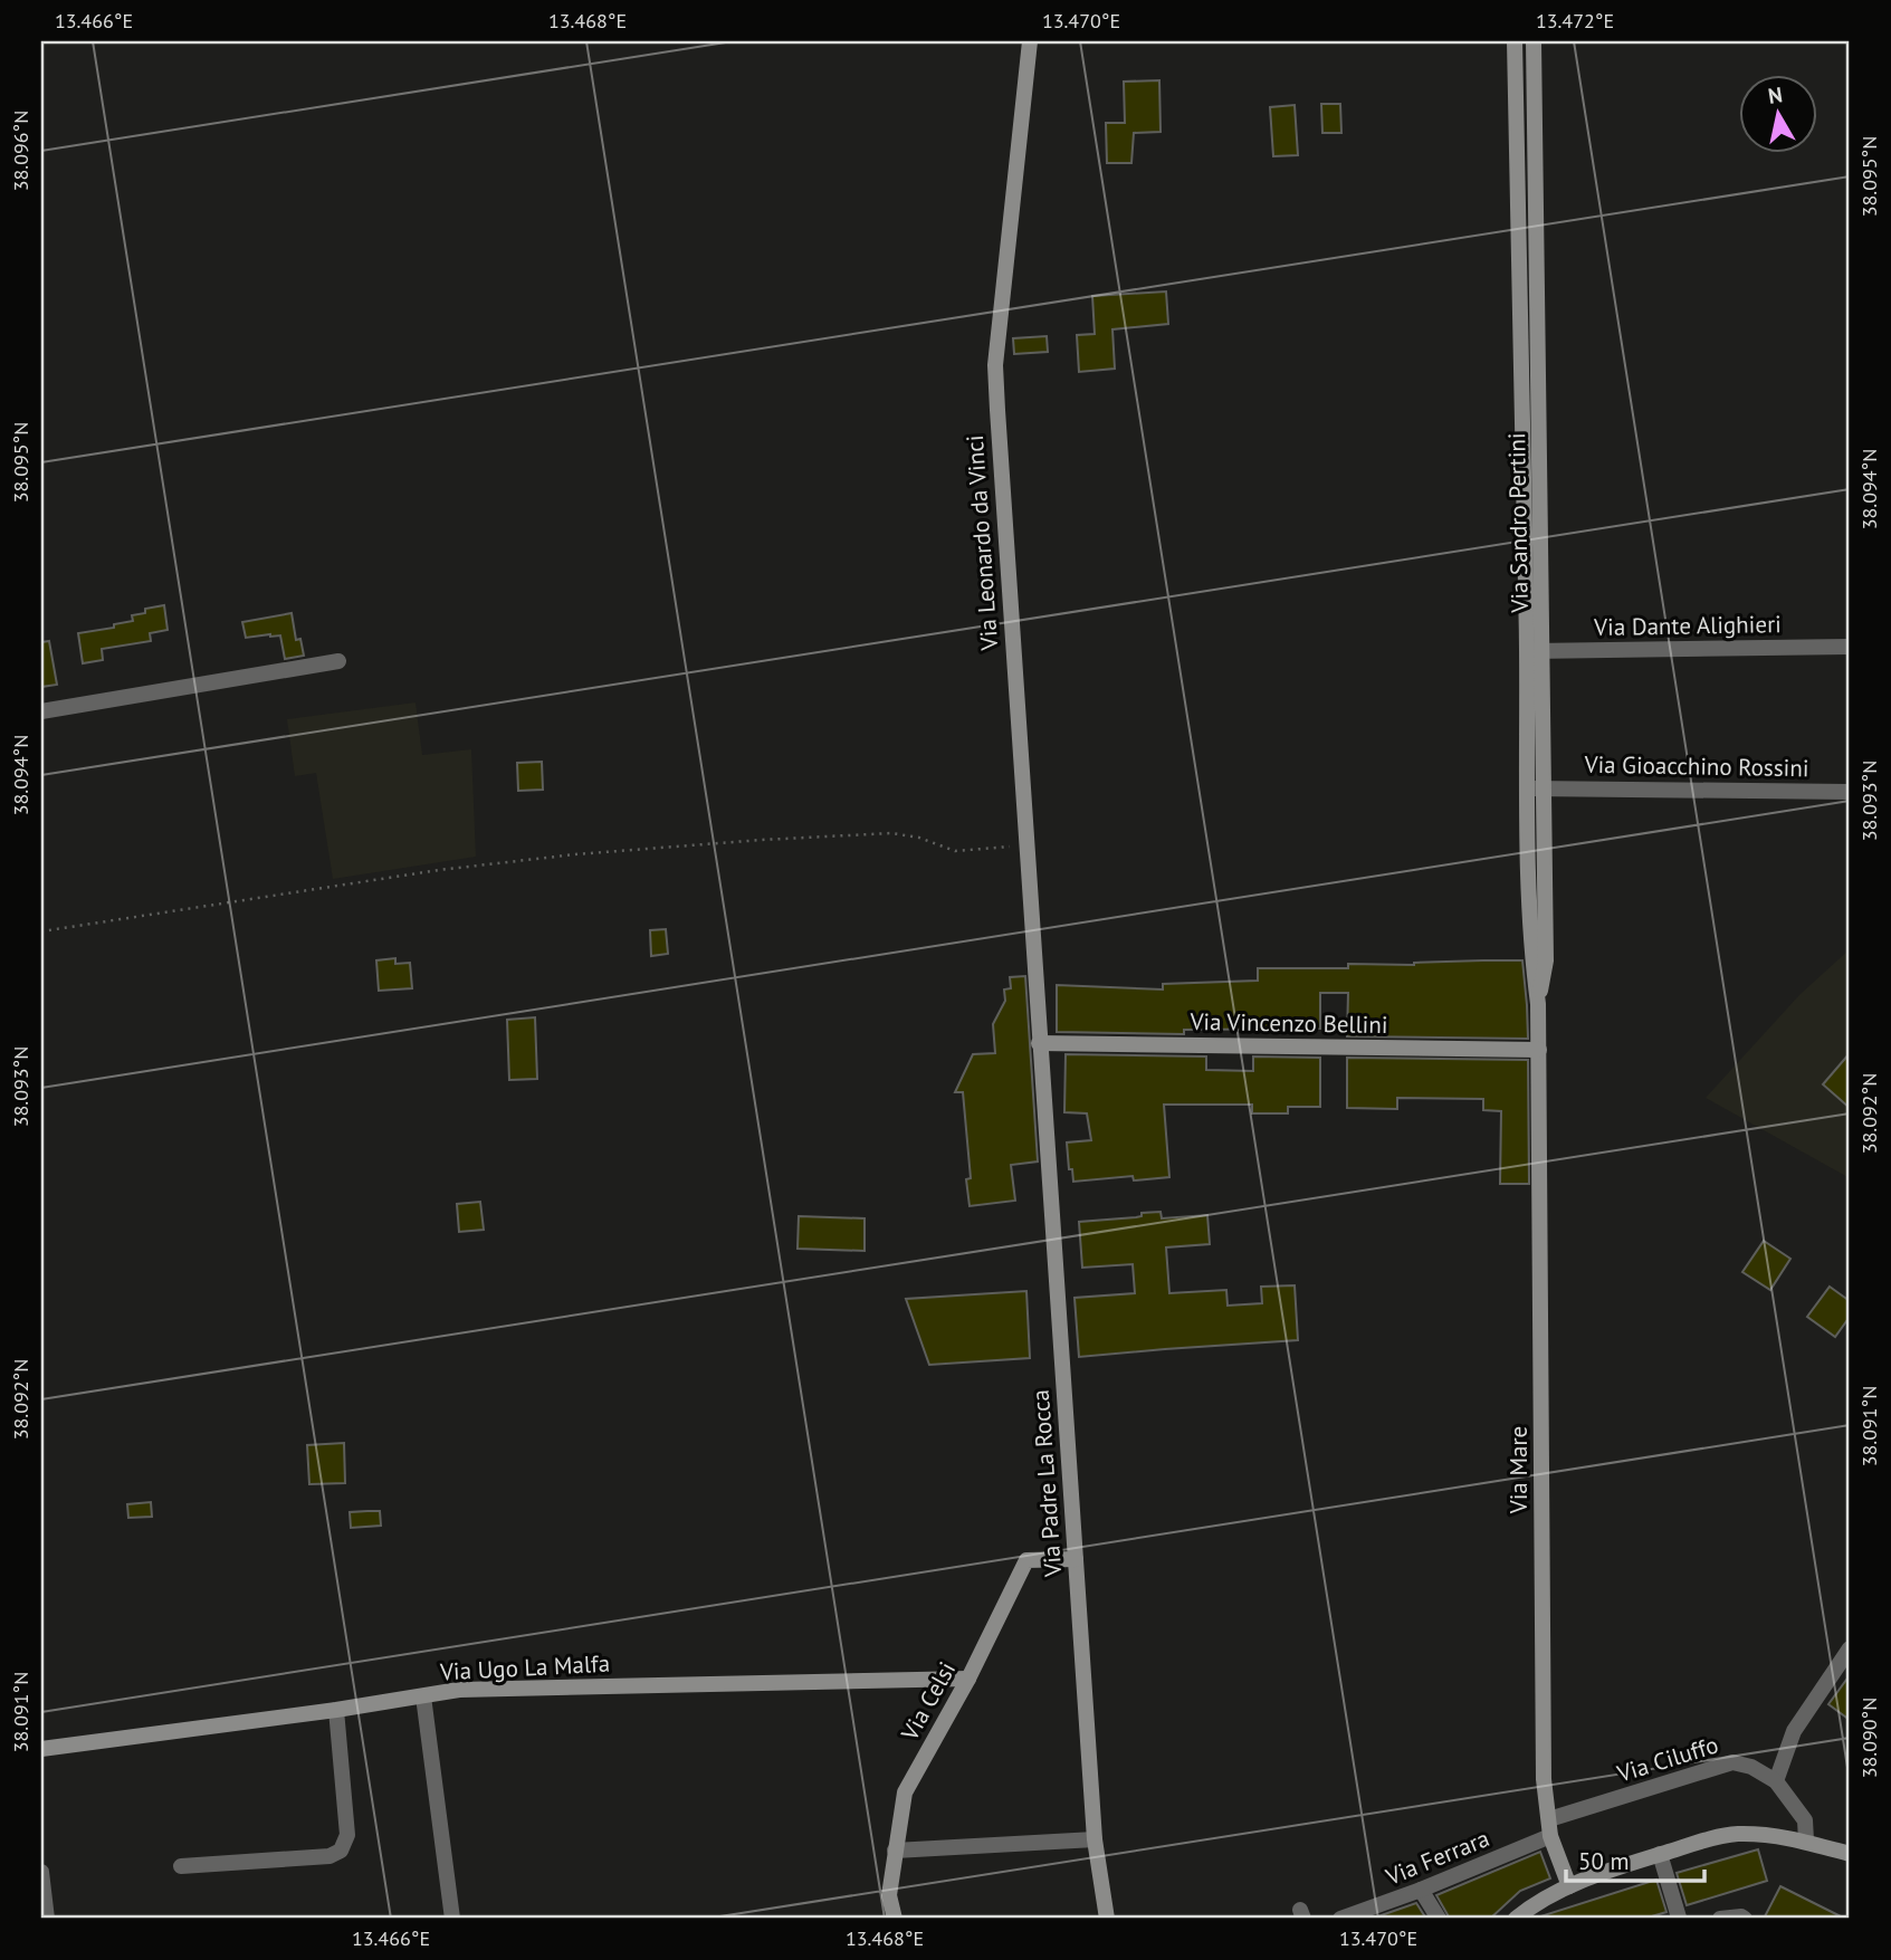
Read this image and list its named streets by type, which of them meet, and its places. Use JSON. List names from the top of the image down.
{
  "streets": {
    "street": [
      "Via Sandro Pertini",
      "Via Leonardo da Vinci",
      "Via Dante Alighieri",
      "Via Gioacchino Rossini",
      "Via Vincenzo Bellini",
      "Via Mare",
      "Via Padre La Rocca",
      "Via Ugo La Malfa",
      "Via Celsi",
      "Via Ciluffo",
      "Via Ferrara"
    ]
  },
  "crossings": [
    ["Via Sandro Pertini", "Via Dante Alighieri"],
    ["Via Sandro Pertini", "Via Gioacchino Rossini"],
    ["Via Sandro Pertini", "Via Vincenzo Bellini"],
    ["Via Sandro Pertini", "Via Mare"],
    ["Via Leonardo da Vinci", "Via Vincenzo Bellini"],
    ["Via Leonardo da Vinci", "Via Padre La Rocca"],
    ["Via Vincenzo Bellini", "Via Mare"],
    ["Via Vincenzo Bellini", "Via Padre La Rocca"],
    ["Via Mare", "Via Ciluffo"],
    ["Via Mare", "Via Ferrara"],
    ["Via Padre La Rocca", "Via Celsi"],
    ["Via Ugo La Malfa", "Via Celsi"],
    ["Via Ciluffo", "Via Ferrara"]
  ],
  "scale_bar": "50 m",
  "north": "top",
  "coordinates": [
    "13.466°E",
    "13.468°E",
    "13.470°E",
    "13.472°E",
    "38.096°N",
    "38.095°N",
    "38.094°N",
    "38.093°N",
    "38.092°N",
    "38.091°N",
    "38.090°N"
  ]
}
